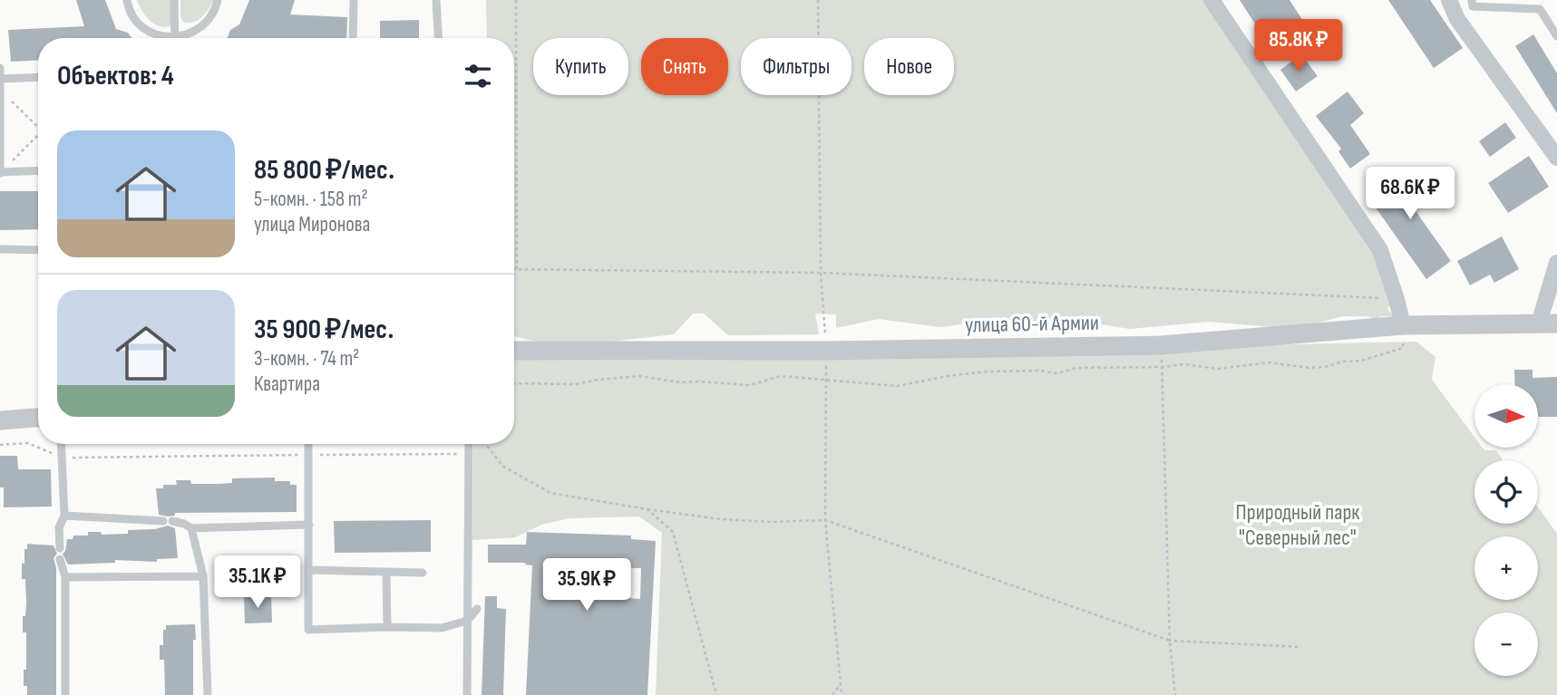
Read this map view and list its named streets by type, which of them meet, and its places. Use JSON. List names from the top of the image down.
{
  "streets": {
    "street": ["улица 60-й Армии"]
  },
  "parks": ["Природный парк \"Северный лес\""],
  "north": "right",
  "page": {
    "price": [
      "85.8K ₽",
      "68.6K ₽",
      "35.1K ₽",
      "35.9K ₽"
    ],
    "chip": [
      "Купить",
      "Снять",
      "Фильтры",
      "Новое"
    ],
    "heading": "Объектов: 4",
    "list": [
      {
        "name": "85 800 ₽/мес.",
        "note": "5-комн. · 158 m² · улица Миронова"
      },
      {
        "name": "35 900 ₽/мес.",
        "note": "3-комн. · 74 m² · Квартира"
      }
    ],
    "map_buttons": ["+", "−"]
  }
}
